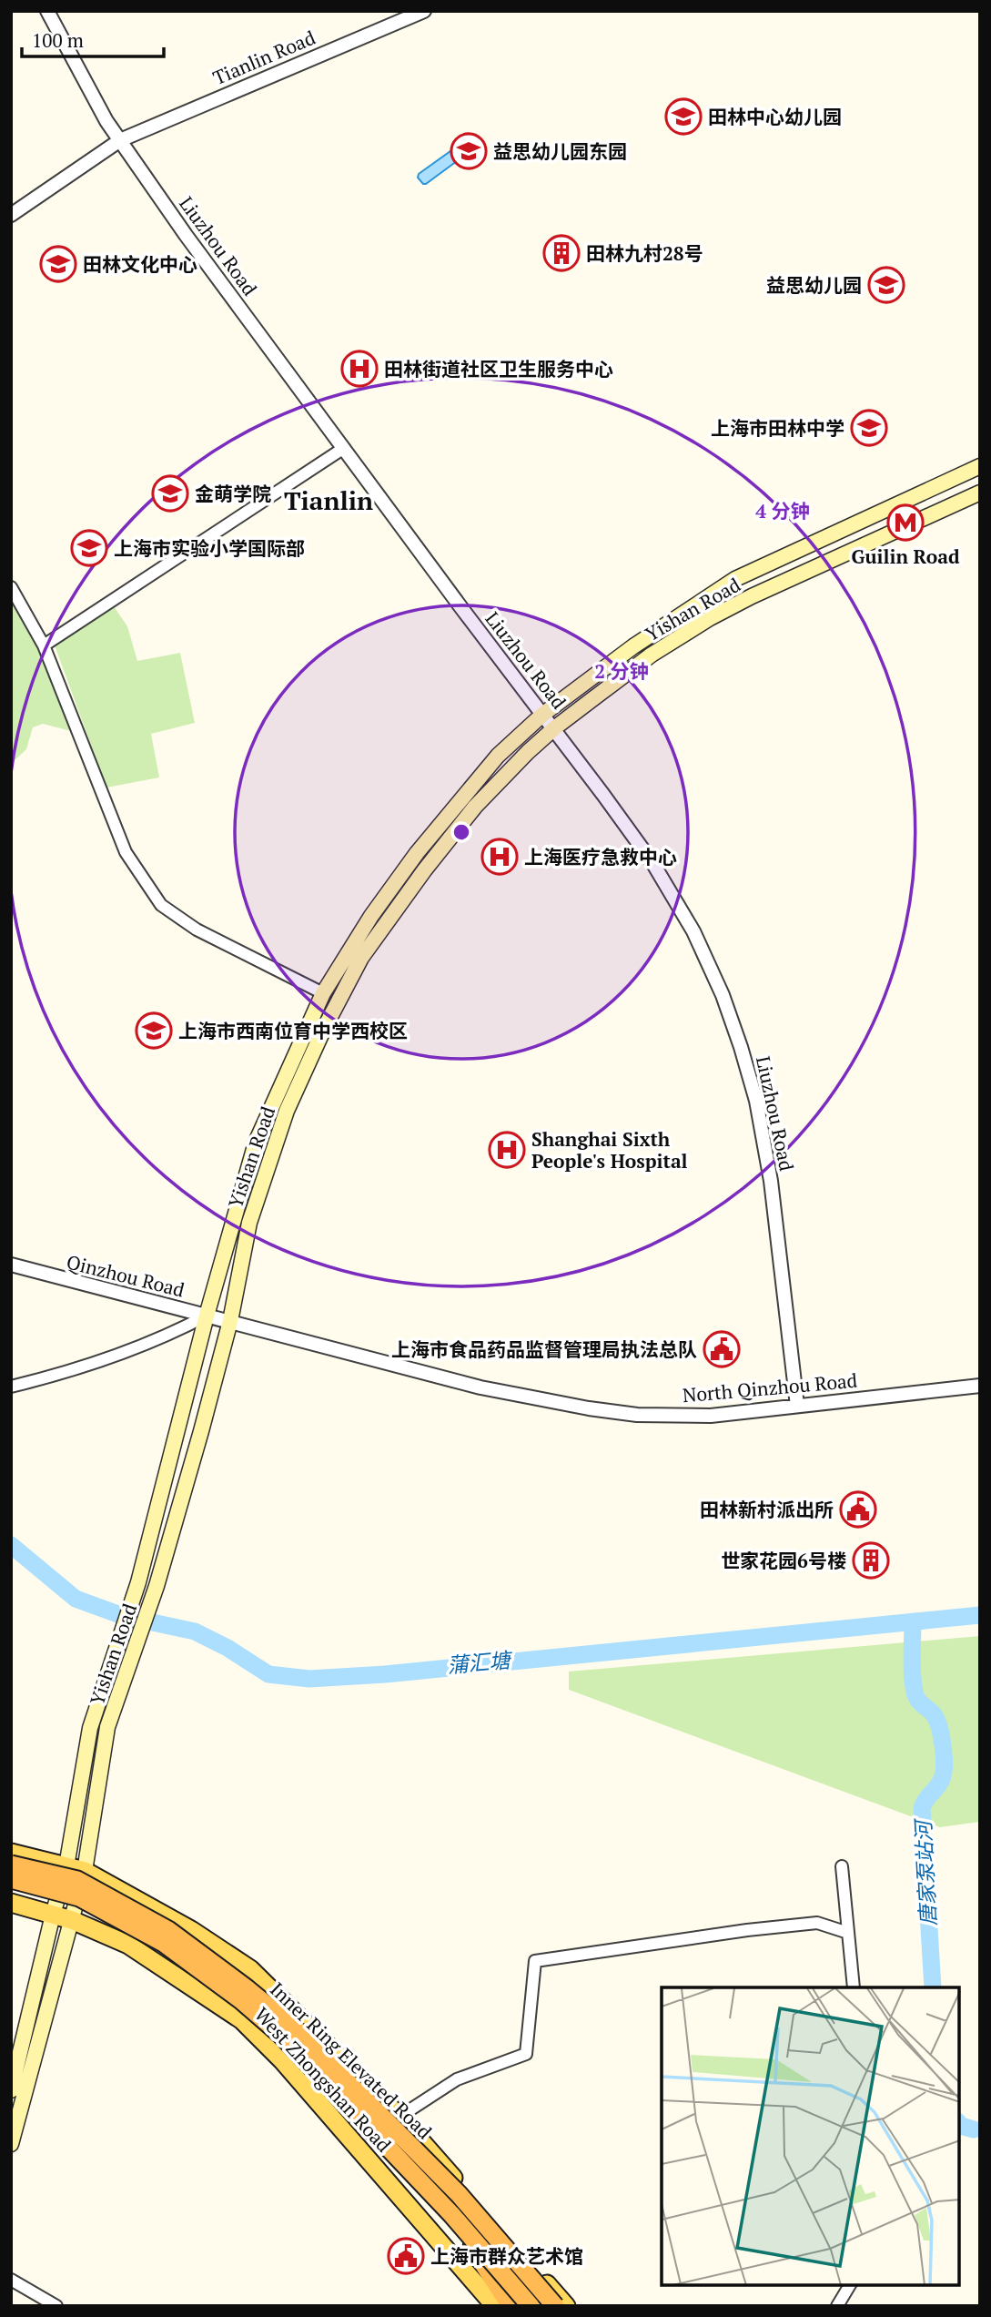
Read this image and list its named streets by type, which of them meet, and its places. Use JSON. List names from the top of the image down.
{
  "streets": {
    "highway": ["Inner Ring Elevated Road"],
    "main road": ["Yishan Road", "West Zhongshan Road"],
    "street": [
      "Tianlin Road",
      "Liuzhou Road",
      "Qinzhou Road",
      "North Qinzhou Road"
    ]
  },
  "crossings": [
    ["Tianlin Road", "Liuzhou Road"],
    ["Liuzhou Road", "Yishan Road"],
    ["Liuzhou Road", "North Qinzhou Road"],
    ["Yishan Road", "Qinzhou Road"],
    ["Yishan Road", "North Qinzhou Road"],
    ["Yishan Road", "West Zhongshan Road"],
    ["Qinzhou Road", "North Qinzhou Road"]
  ],
  "districts": ["Tianlin"],
  "water": ["蒲汇塘", "唐家泵站河"],
  "places": {
    "school or university": [
      "田林中心幼儿园",
      "益思幼儿园东园",
      "田林文化中心",
      "益思幼儿园",
      "上海市田林中学",
      "金萌学院",
      "上海市实验小学国际部",
      "上海市西南位育中学西校区"
    ],
    "building": ["田林九村28号", "世家花园6号楼"],
    "hospital": ["田林街道社区卫生服务中心", "上海医疗急救中心", "Shanghai Sixth People's Hospital"],
    "metro station": ["Guilin Road"],
    "public building": ["上海市食品药品监督管理局执法总队", "田林新村派出所", "上海市群众艺术馆"]
  },
  "scale_bar": "100 m",
  "rings": ["4 分钟", "2 分钟"]
}
